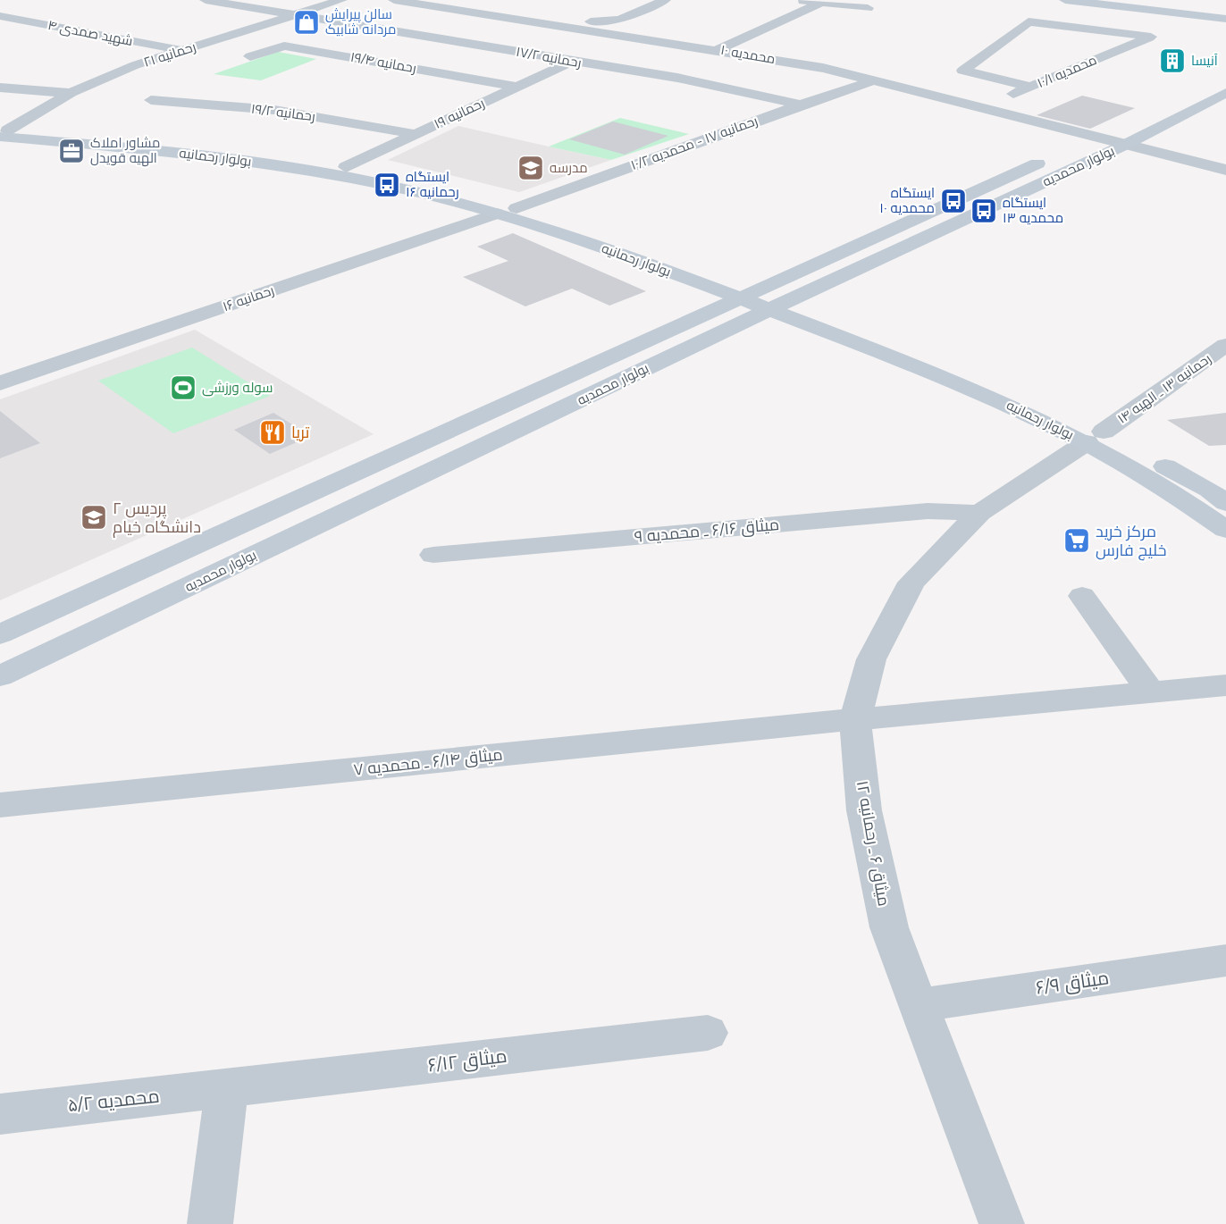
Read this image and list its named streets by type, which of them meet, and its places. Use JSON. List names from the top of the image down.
{
  "streets": {
    "main road": ["بولوار رحمانیه", "بولوار محمدیه"],
    "street": [
      "شهید صمدی ۴",
      "رحمانیه ۲۱",
      "محمدیه ۱۰",
      "رحمانیه ۱۷/۲",
      "رحمانیه ۱۹/۴",
      "محمدیه ۱۰/۱",
      "رحمانیه ۱۹/۲",
      "رحمانیه ۱۹",
      "رحمانیه ۱۷ - محمدیه ۱۰/۲",
      "رحمانیه ۱۶",
      "رحمانیه ۱۳ ـ الهیه ۱۴",
      "میثاق ۶/۱۶ ـ محمدیه ۹",
      "میثاق ۶/۱۴ ـ محمدیه ۷",
      "میثاق ۶ ـ رحمانیه ۱۲",
      "میثاق ۶/۹",
      "میثاق ۶/۱۲",
      "محمدیه ۵/۲"
    ]
  },
  "crossings": [
    ["شهید صمدی ۴", "رحمانیه ۲۱"],
    ["رحمانیه ۲۱", "رحمانیه ۱۷/۲"],
    ["رحمانیه ۲۱", "بولوار رحمانیه"],
    ["محمدیه ۱۰", "محمدیه ۱۰/۱"],
    ["محمدیه ۱۰", "رحمانیه ۱۷ - محمدیه ۱۰/۲"],
    ["محمدیه ۱۰", "بولوار محمدیه"],
    ["رحمانیه ۱۷/۲", "رحمانیه ۱۹"],
    ["رحمانیه ۱۷/۲", "رحمانیه ۱۷ - محمدیه ۱۰/۲"],
    ["رحمانیه ۱۹/۴", "رحمانیه ۱۹"],
    ["رحمانیه ۱۹/۲", "رحمانیه ۱۹"],
    ["رحمانیه ۱۹", "بولوار رحمانیه"],
    ["رحمانیه ۱۷ - محمدیه ۱۰/۲", "بولوار رحمانیه"],
    ["بولوار رحمانیه", "بولوار محمدیه"],
    ["بولوار رحمانیه", "رحمانیه ۱۶"],
    ["بولوار رحمانیه", "رحمانیه ۱۳ ـ الهیه ۱۴"],
    ["بولوار رحمانیه", "میثاق ۶ ـ رحمانیه ۱۲"],
    ["رحمانیه ۱۳ ـ الهیه ۱۴", "میثاق ۶ ـ رحمانیه ۱۲"],
    ["میثاق ۶/۱۶ ـ محمدیه ۹", "میثاق ۶ ـ رحمانیه ۱۲"],
    ["میثاق ۶/۱۴ ـ محمدیه ۷", "میثاق ۶ ـ رحمانیه ۱۲"],
    ["میثاق ۶ ـ رحمانیه ۱۲", "میثاق ۶/۹"],
    ["میثاق ۶/۱۲", "محمدیه ۵/۲"]
  ],
  "places": {
    "shop": ["سالن پیرایش مردانه شابیک"],
    "building": ["آنیسا"],
    "office": ["مشاور املاک الهیه قویدل"],
    "school or university": ["مدرسه", "پردیس ۲ دانشگاه خیام"],
    "bus stop": ["ایستگاه رحمانیه ۱۶", "ایستگاه محمدیه ۱۰", "ایستگاه محمدیه ۱۳"],
    "sports": ["سوله ورزشی"],
    "restaurant": ["تریا"],
    "supermarket": ["مرکز خرید خلیج فارس"]
  }
}
